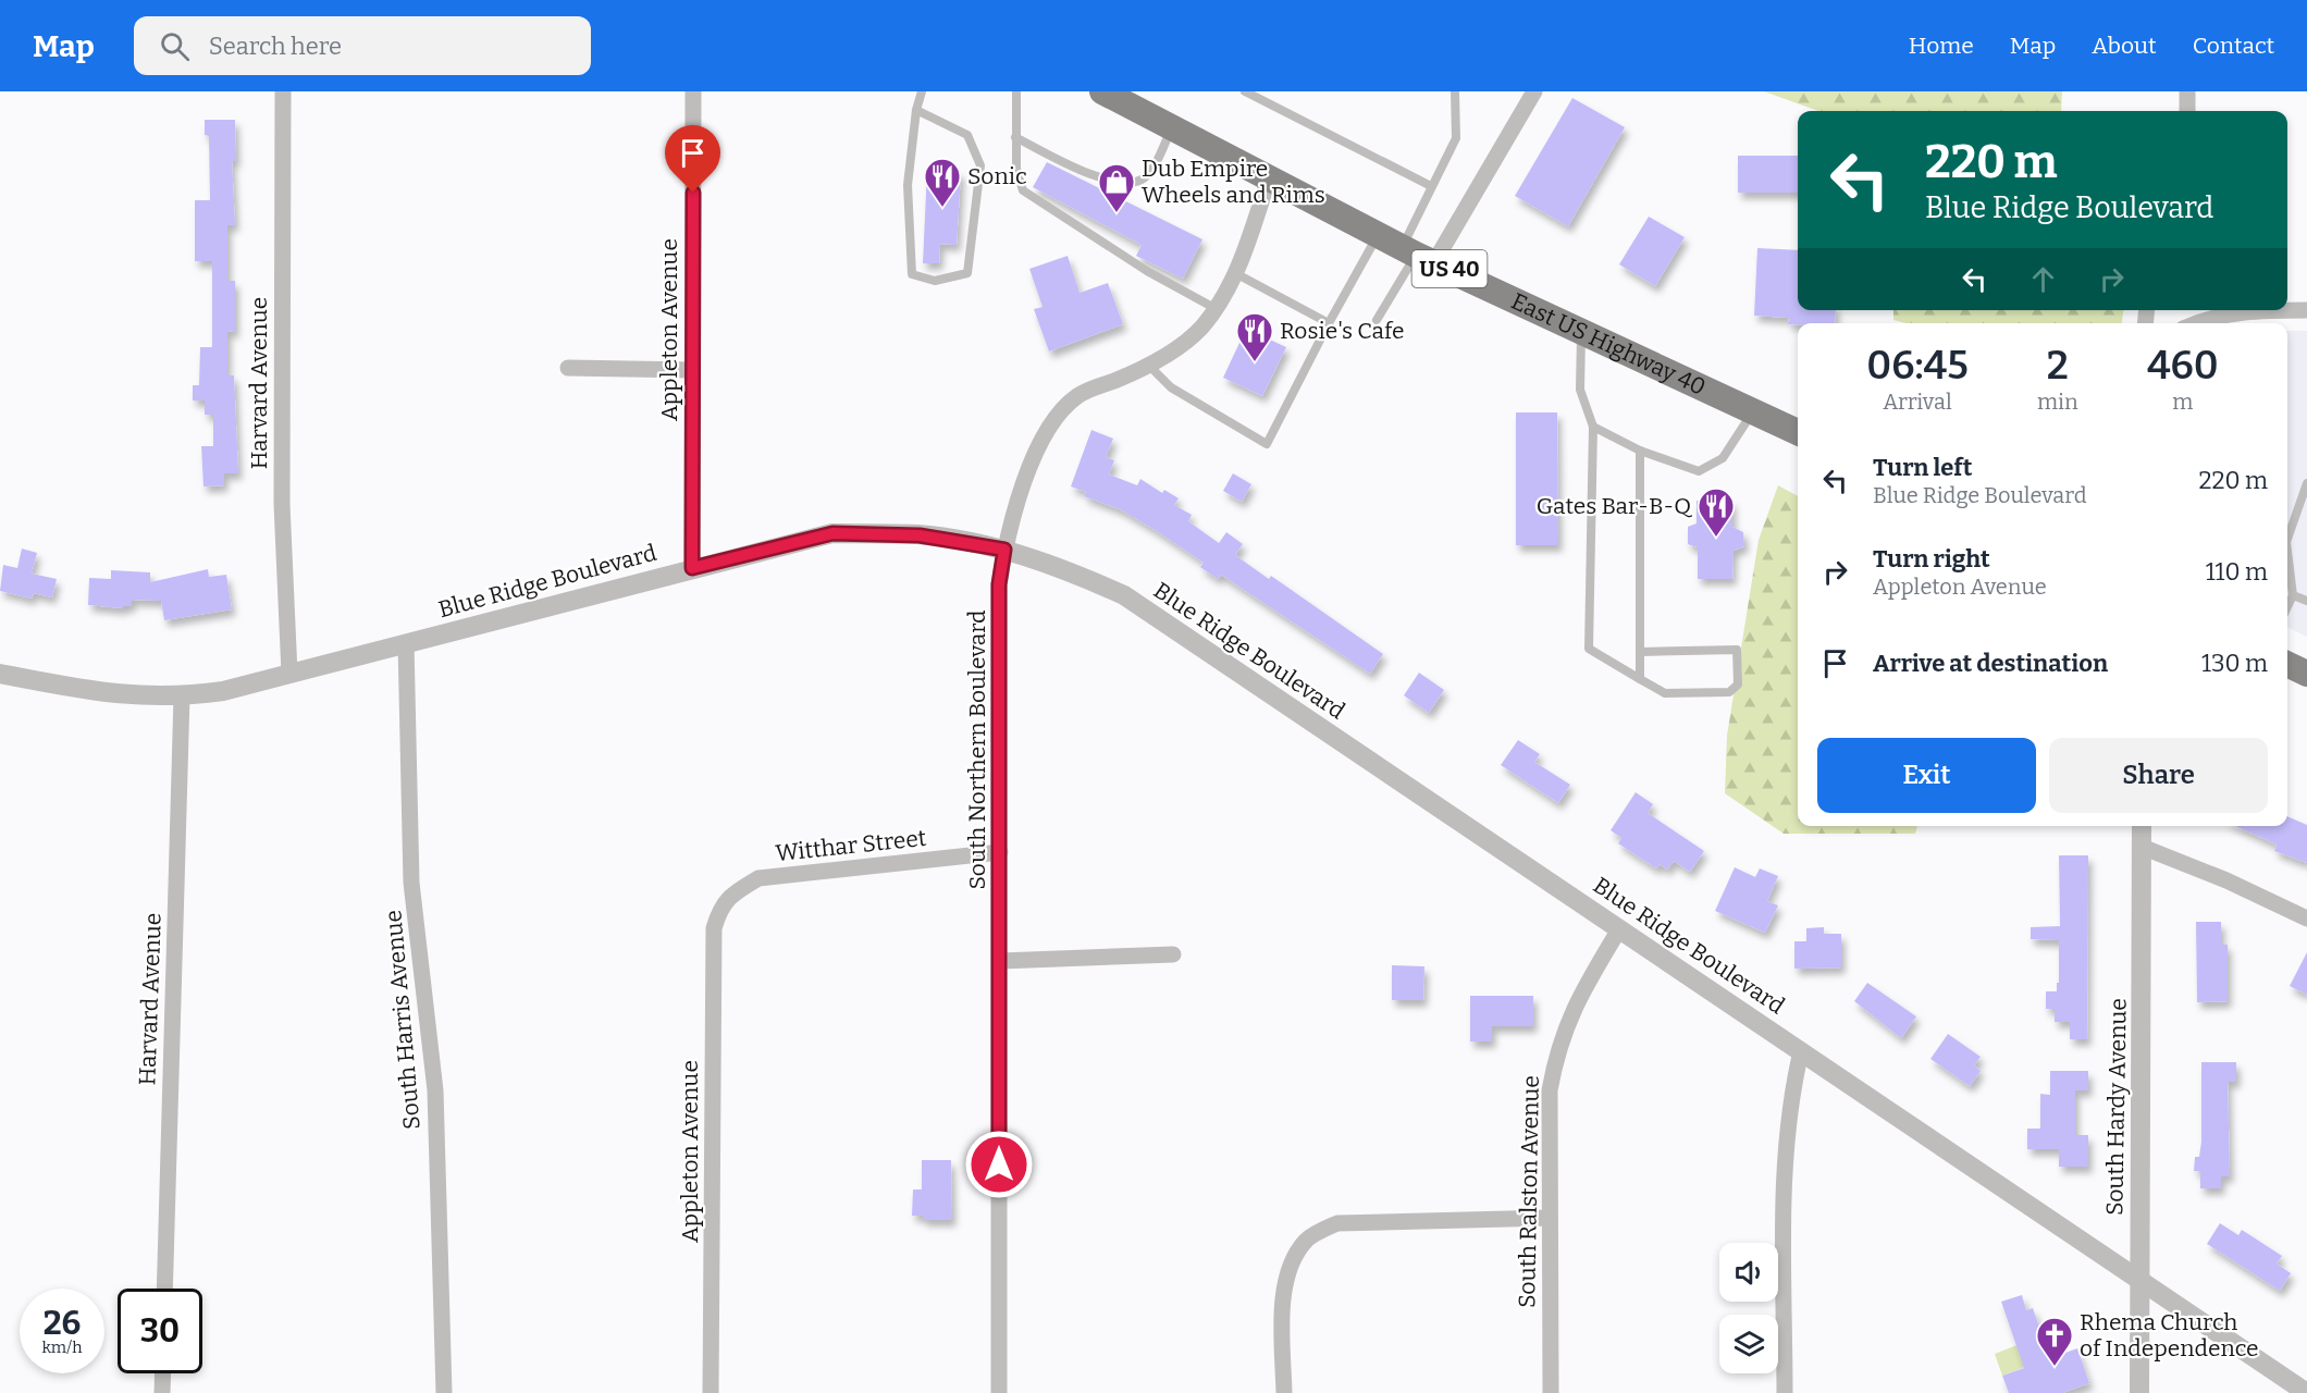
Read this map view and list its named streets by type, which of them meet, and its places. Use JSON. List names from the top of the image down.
{
  "streets": {
    "main road": ["US 40", "East US Highway 40"],
    "street": [
      "Appleton Avenue",
      "Harvard Avenue",
      "Blue Ridge Boulevard",
      "South Northern Boulevard",
      "Witthar Street",
      "South Harris Avenue",
      "South Hardy Avenue",
      "South Ralston Avenue"
    ]
  },
  "crossings": [
    ["Appleton Avenue", "Blue Ridge Boulevard"],
    ["Appleton Avenue", "Witthar Street"],
    ["East US Highway 40", "South Northern Boulevard"],
    ["Harvard Avenue", "Blue Ridge Boulevard"],
    ["Blue Ridge Boulevard", "South Northern Boulevard"],
    ["Blue Ridge Boulevard", "South Harris Avenue"],
    ["Blue Ridge Boulevard", "South Hardy Avenue"],
    ["Blue Ridge Boulevard", "South Ralston Avenue"],
    ["South Northern Boulevard", "Witthar Street"]
  ],
  "places": {
    "restaurant": ["Sonic", "Rosie's Cafe", "Gates Bar-B-Q"],
    "shop": ["Dub Empire Wheels and Rims"],
    "church": ["Rhema Church of Independence"]
  },
  "page": {
    "header": "Map",
    "search": "Search here",
    "nav": [
      "Home",
      "Map",
      "About",
      "Contact"
    ],
    "turn": ["220 m", "Blue Ridge Boulevard"],
    "eta": [
      "06:45",
      "Arrival",
      "2",
      "min",
      "460",
      "m"
    ],
    "list": [
      {
        "name": "Turn left",
        "note": "Blue Ridge Boulevard",
        "value": "220 m"
      },
      {
        "name": "Turn right",
        "note": "Appleton Avenue",
        "value": "110 m"
      },
      {
        "name": "Arrive at destination",
        "value": "130 m"
      }
    ],
    "buttons": ["Exit", "Share"],
    "speed": "26 km/h",
    "limit": "30"
  }
}
